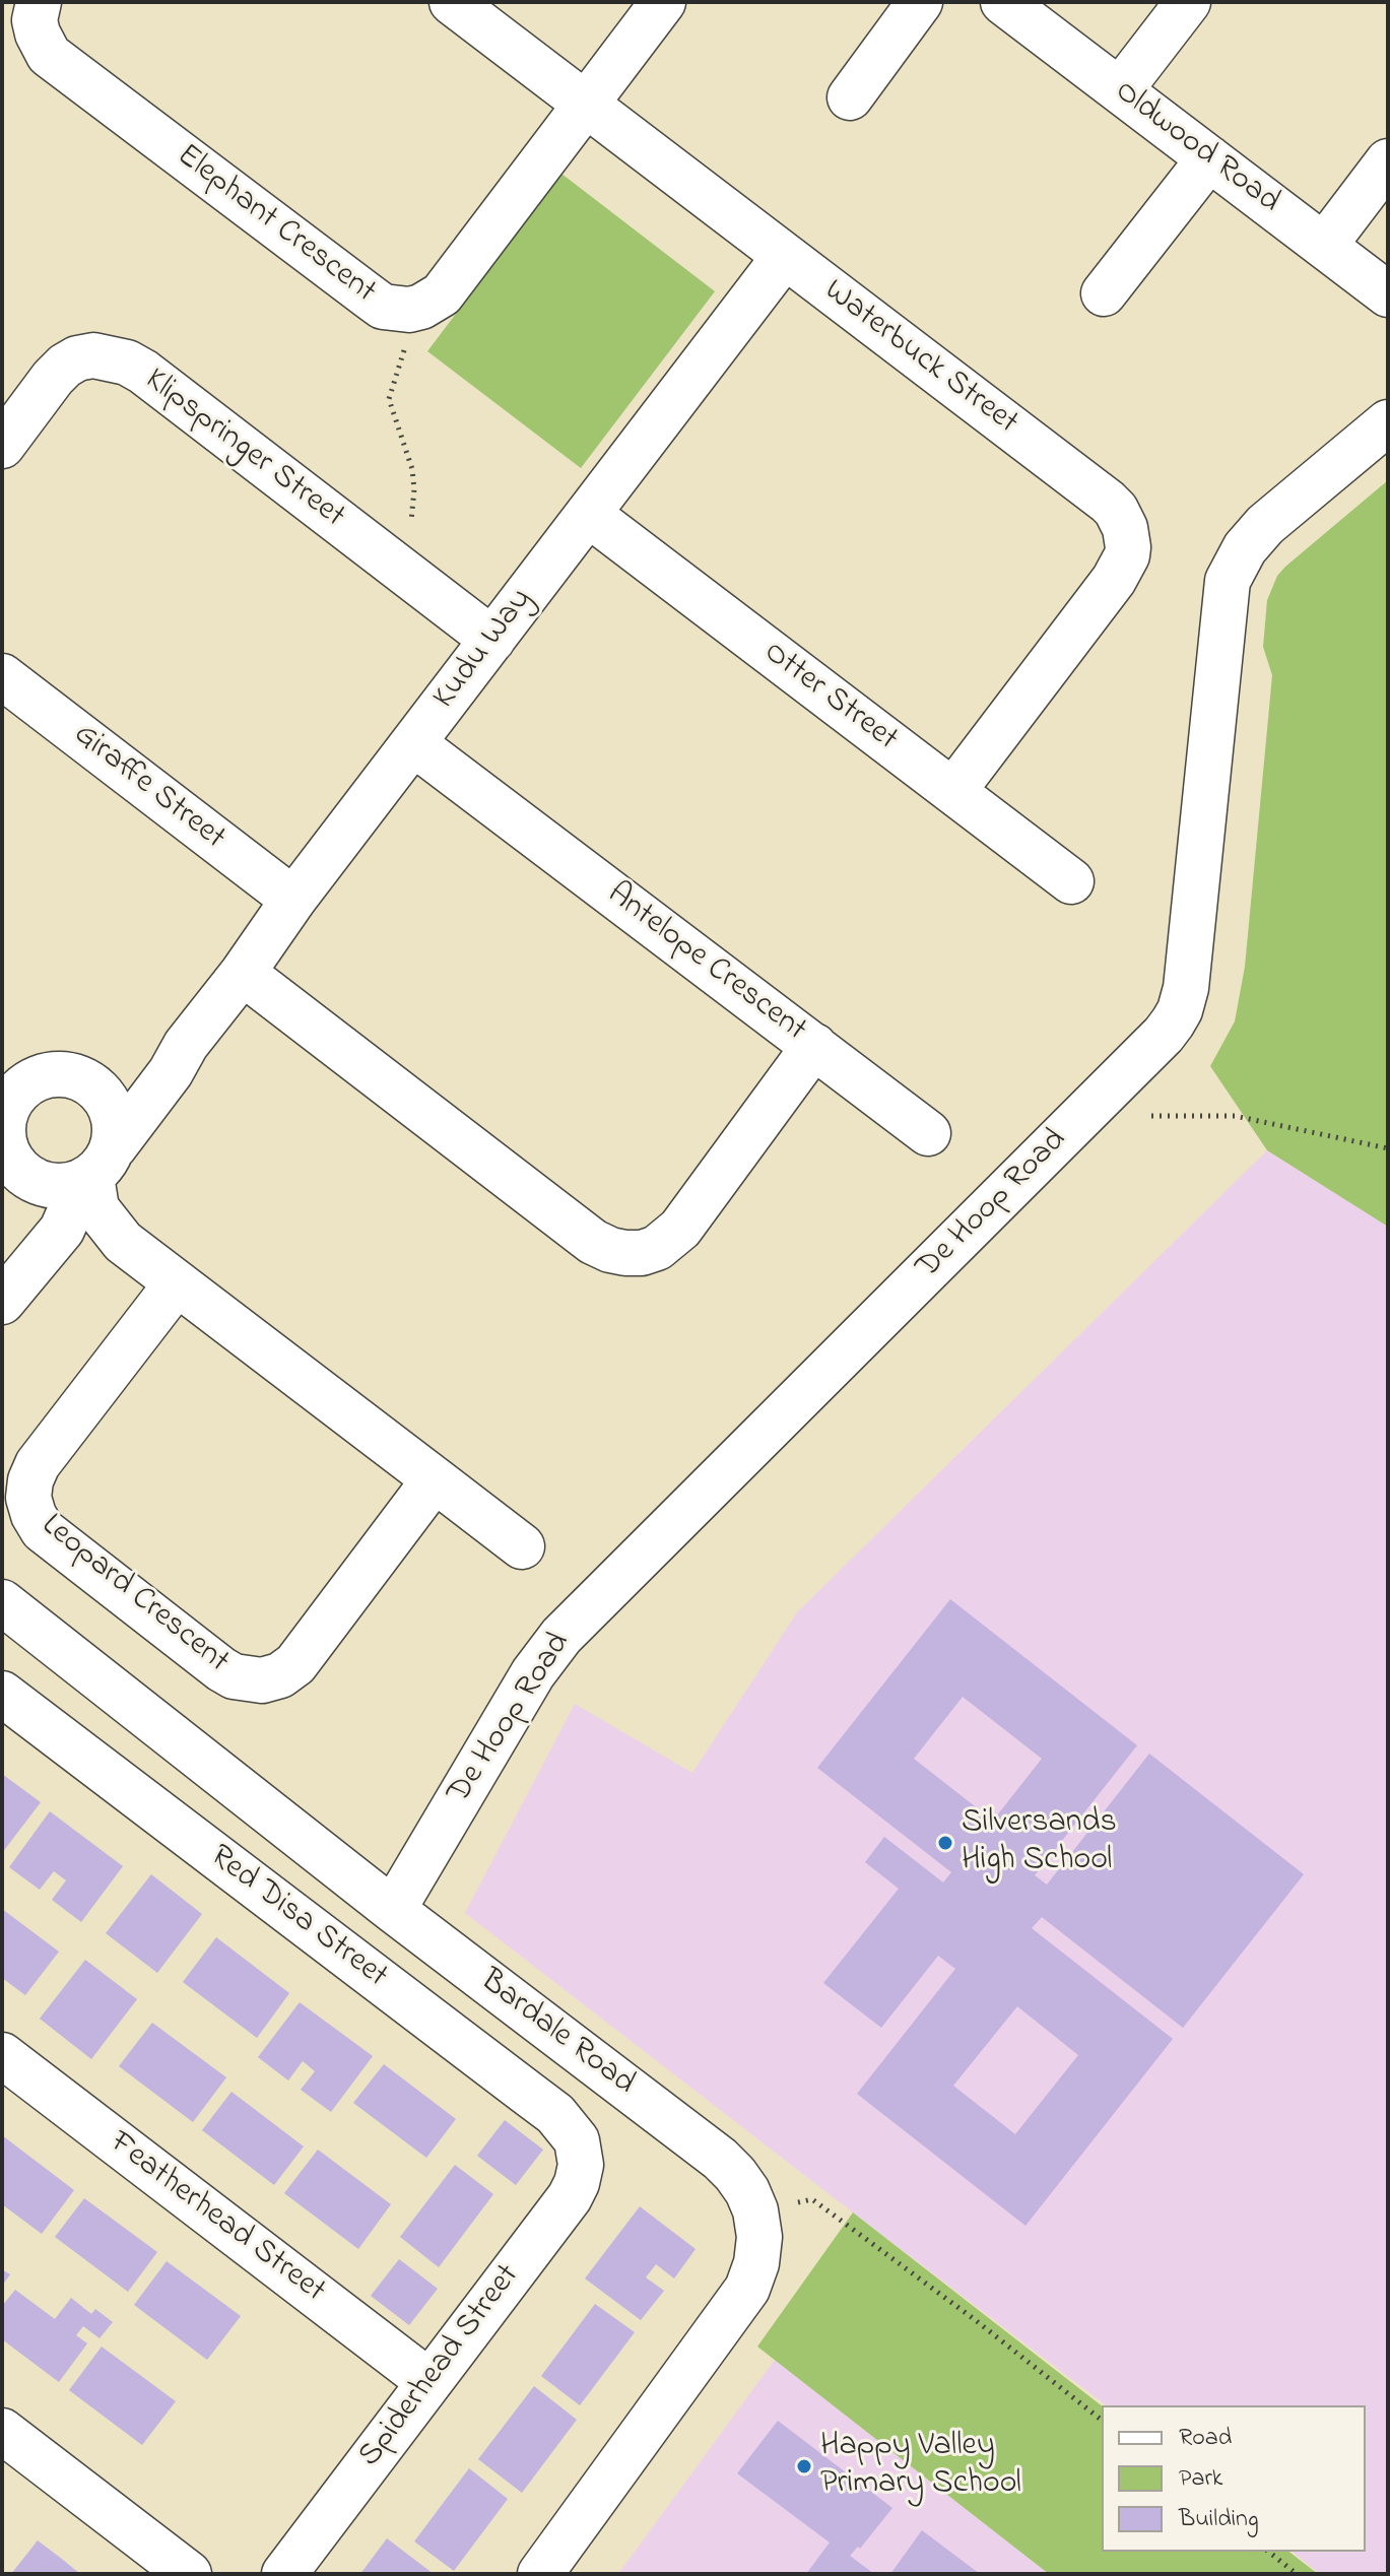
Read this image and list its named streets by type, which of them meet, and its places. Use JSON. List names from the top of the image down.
{
  "streets": {
    "street": [
      "Oldwood Road",
      "Elephant Crescent",
      "Waterbuck Street",
      "Klipspringer Street",
      "Kudu Way",
      "Otter Street",
      "Giraffe Street",
      "Antelope Crescent",
      "De Hoop Road",
      "Leopard Crescent",
      "Red Disa Street",
      "Bardale Road",
      "Featherhead Street",
      "Spiderhead Street"
    ]
  },
  "crossings": [
    ["Elephant Crescent", "Waterbuck Street"],
    ["Waterbuck Street", "Kudu Way"],
    ["Waterbuck Street", "Otter Street"],
    ["Klipspringer Street", "Kudu Way"],
    ["Kudu Way", "Otter Street"],
    ["Kudu Way", "Giraffe Street"],
    ["Kudu Way", "Antelope Crescent"],
    ["De Hoop Road", "Bardale Road"],
    ["Red Disa Street", "Spiderhead Street"],
    ["Featherhead Street", "Spiderhead Street"]
  ],
  "places": ["Silversands High School", "Happy Valley Primary School"],
  "legend": ["Road", "Park", "Building"]
}
